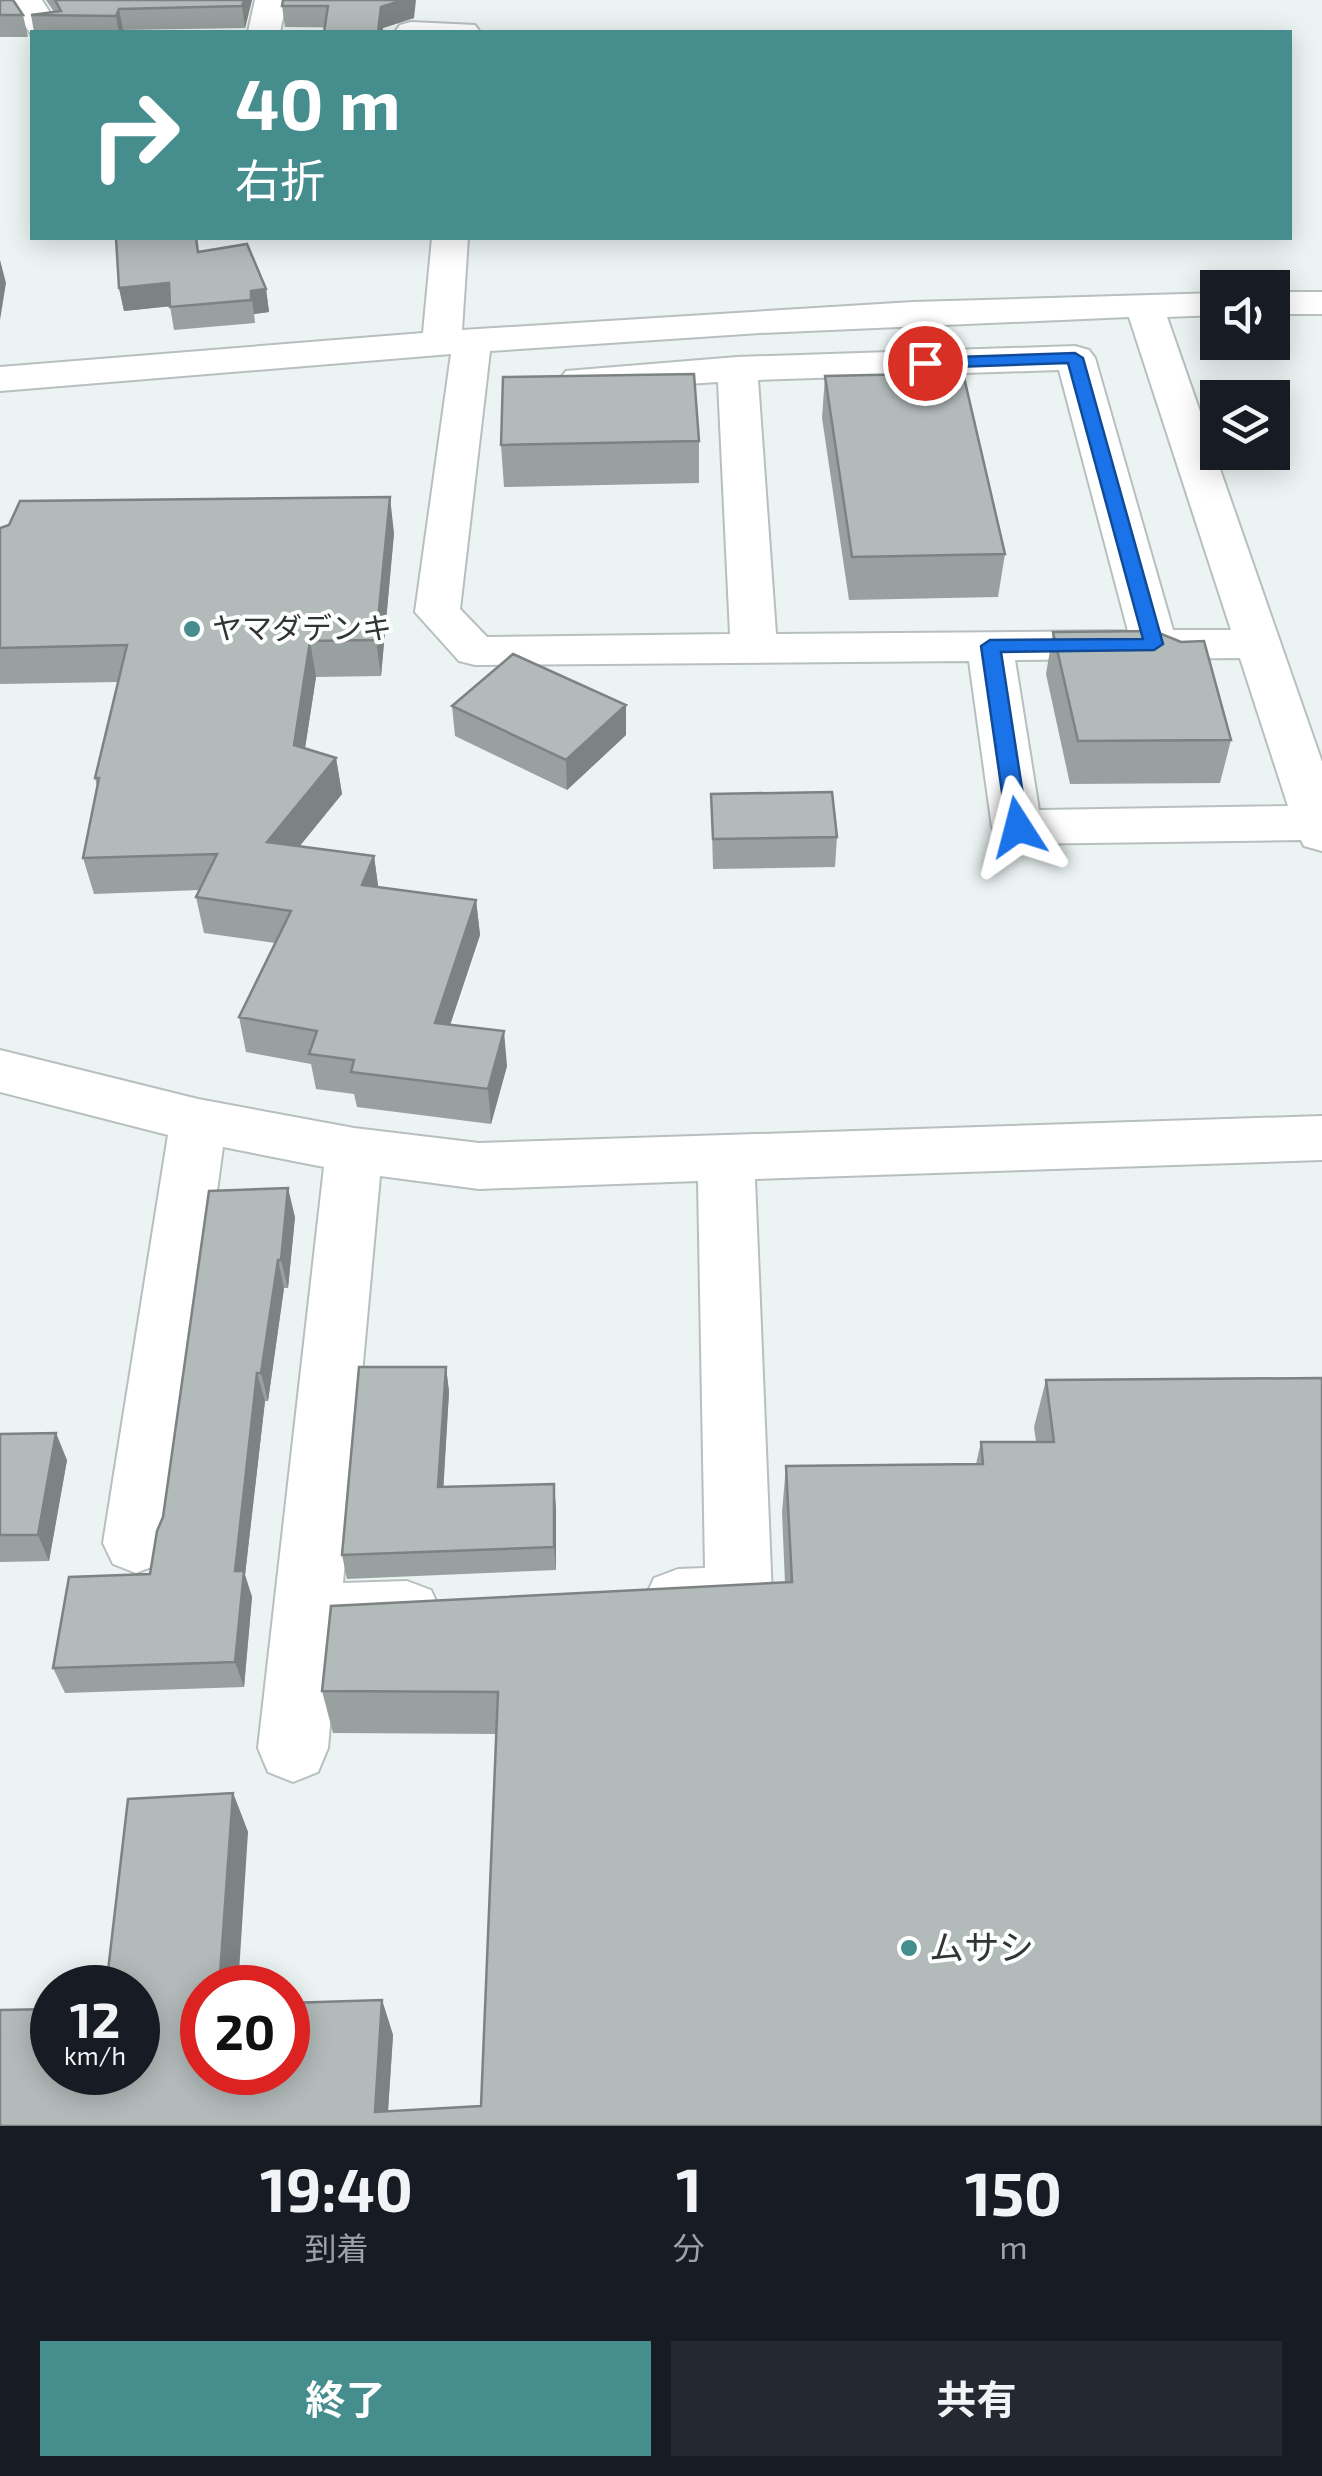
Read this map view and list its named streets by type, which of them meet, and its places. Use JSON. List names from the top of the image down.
{
  "places": ["ヤマダデンキ", "ムサシ"],
  "page": {
    "turn": ["40 m", "右折"],
    "speed": "12 km/h",
    "limit": "20",
    "eta": [
      "19:40",
      "到着",
      "1",
      "分",
      "150",
      "m"
    ],
    "buttons": ["終了", "共有"]
  }
}
